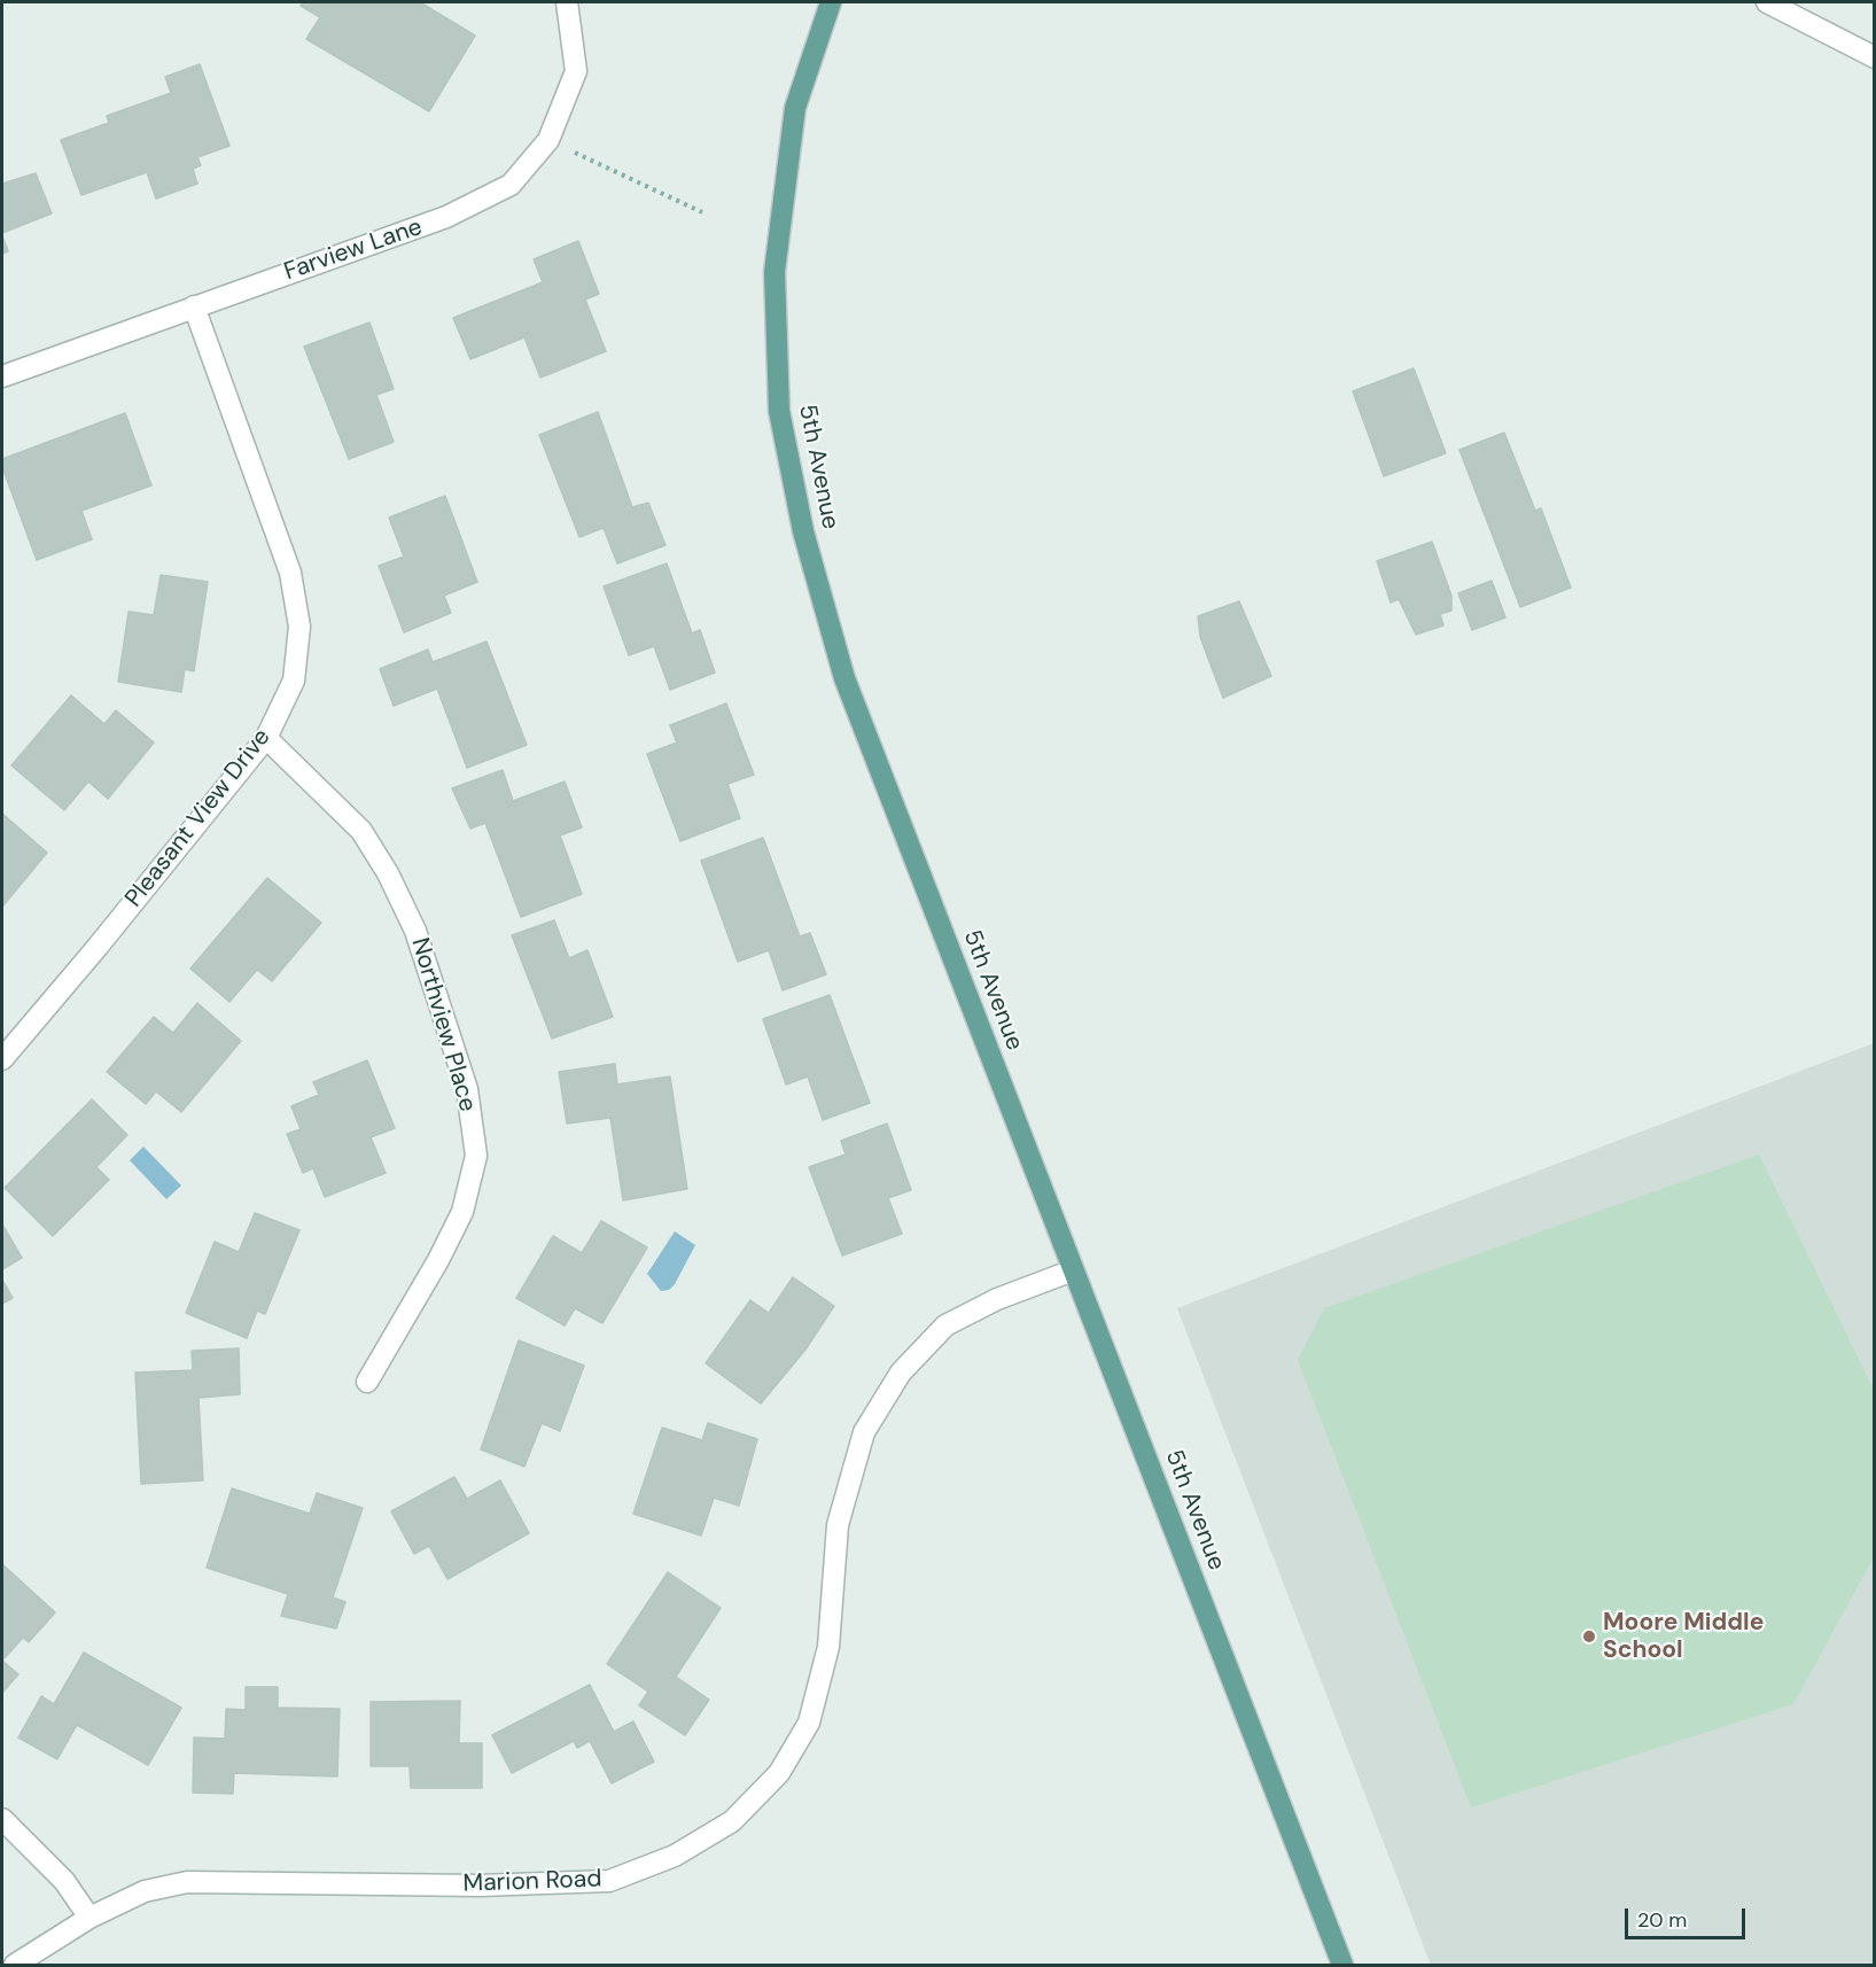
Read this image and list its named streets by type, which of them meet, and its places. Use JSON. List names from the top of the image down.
{
  "streets": {
    "main road": ["5th Avenue"],
    "street": [
      "Farview Lane",
      "Pleasant View Drive",
      "Northview Place",
      "Marion Road"
    ]
  },
  "crossings": [
    ["Farview Lane", "Pleasant View Drive"],
    ["5th Avenue", "Marion Road"],
    ["Pleasant View Drive", "Northview Place"]
  ],
  "places": ["Moore Middle School"],
  "scale_bar": "20 m"
}
